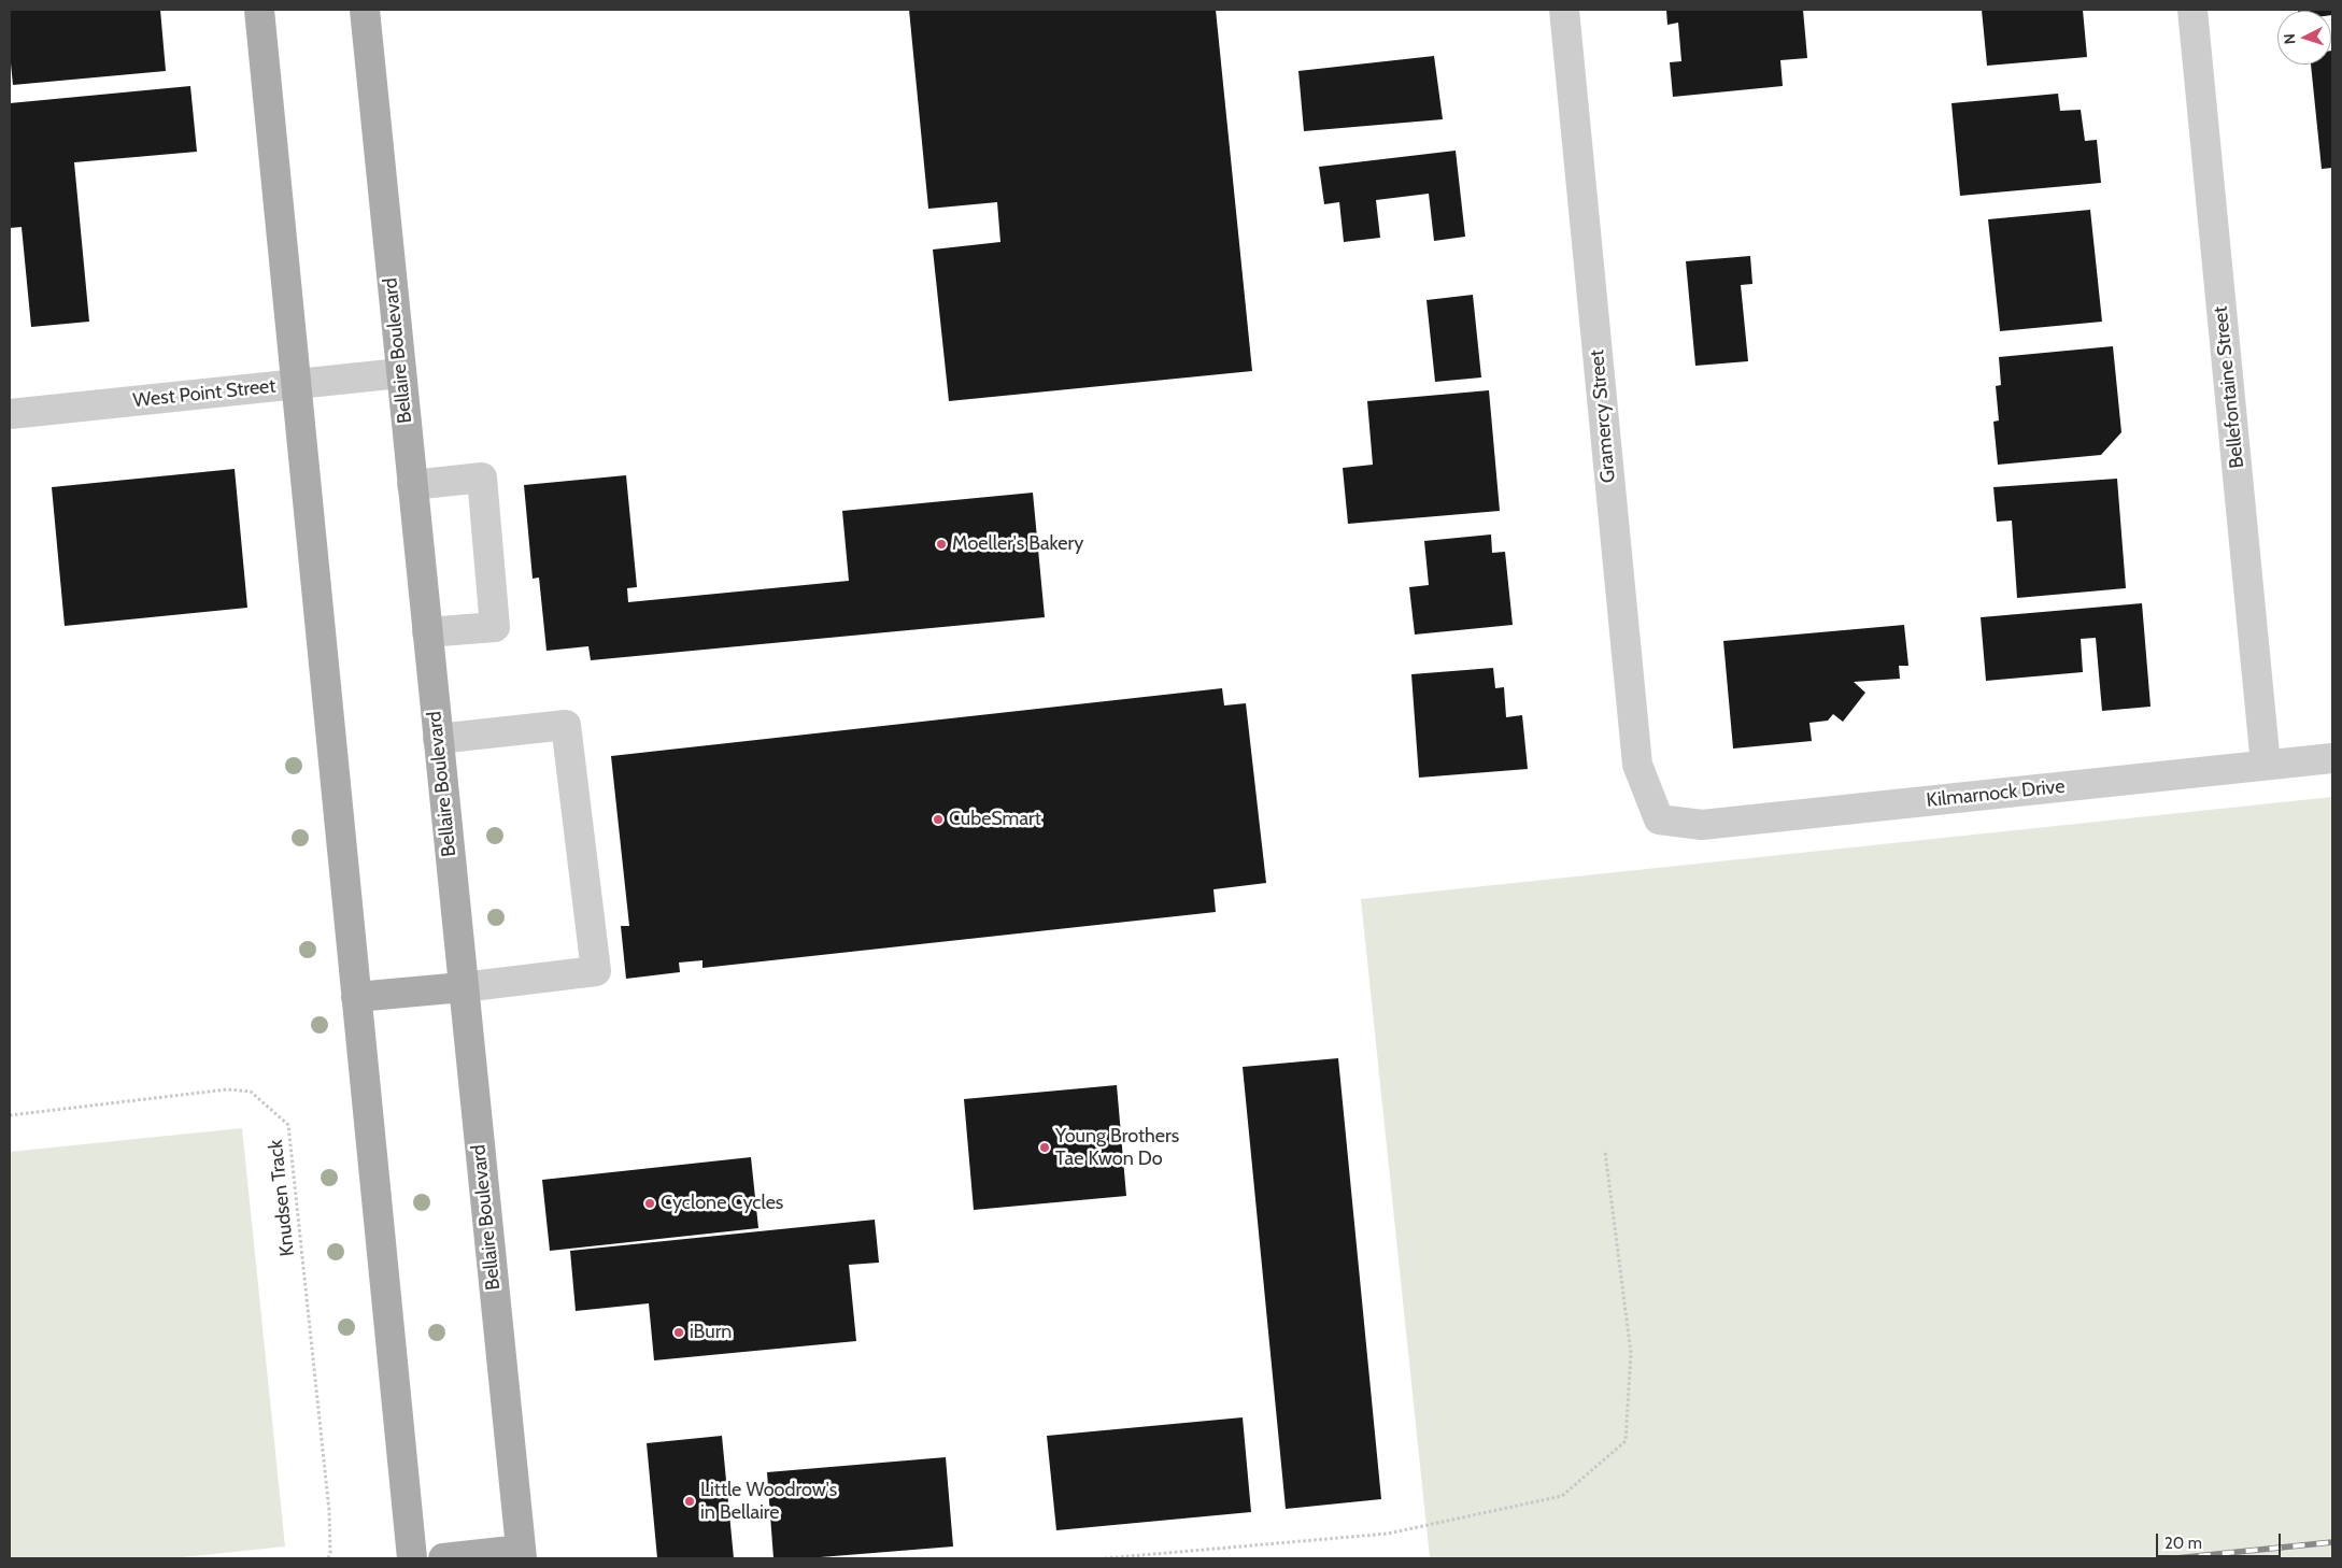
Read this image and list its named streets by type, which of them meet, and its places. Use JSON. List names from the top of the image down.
{
  "streets": {
    "main road": ["Bellaire Boulevard"],
    "street": [
      "Bellefontaine Street",
      "West Point Street",
      "Gramercy Street",
      "Kilmarnock Drive"
    ],
    "path": ["Knudsen Track"]
  },
  "crossings": [
    ["Bellaire Boulevard", "West Point Street"],
    ["Bellefontaine Street", "Kilmarnock Drive"],
    ["Gramercy Street", "Kilmarnock Drive"]
  ],
  "places": [
    "Moeller's Bakery",
    "CubeSmart",
    "Young Brothers Tae Kwon Do",
    "Cyclone Cycles",
    "iBurn",
    "Little Woodrow's in Bellaire"
  ],
  "scale_bar": "20 m",
  "north": "left"
}
